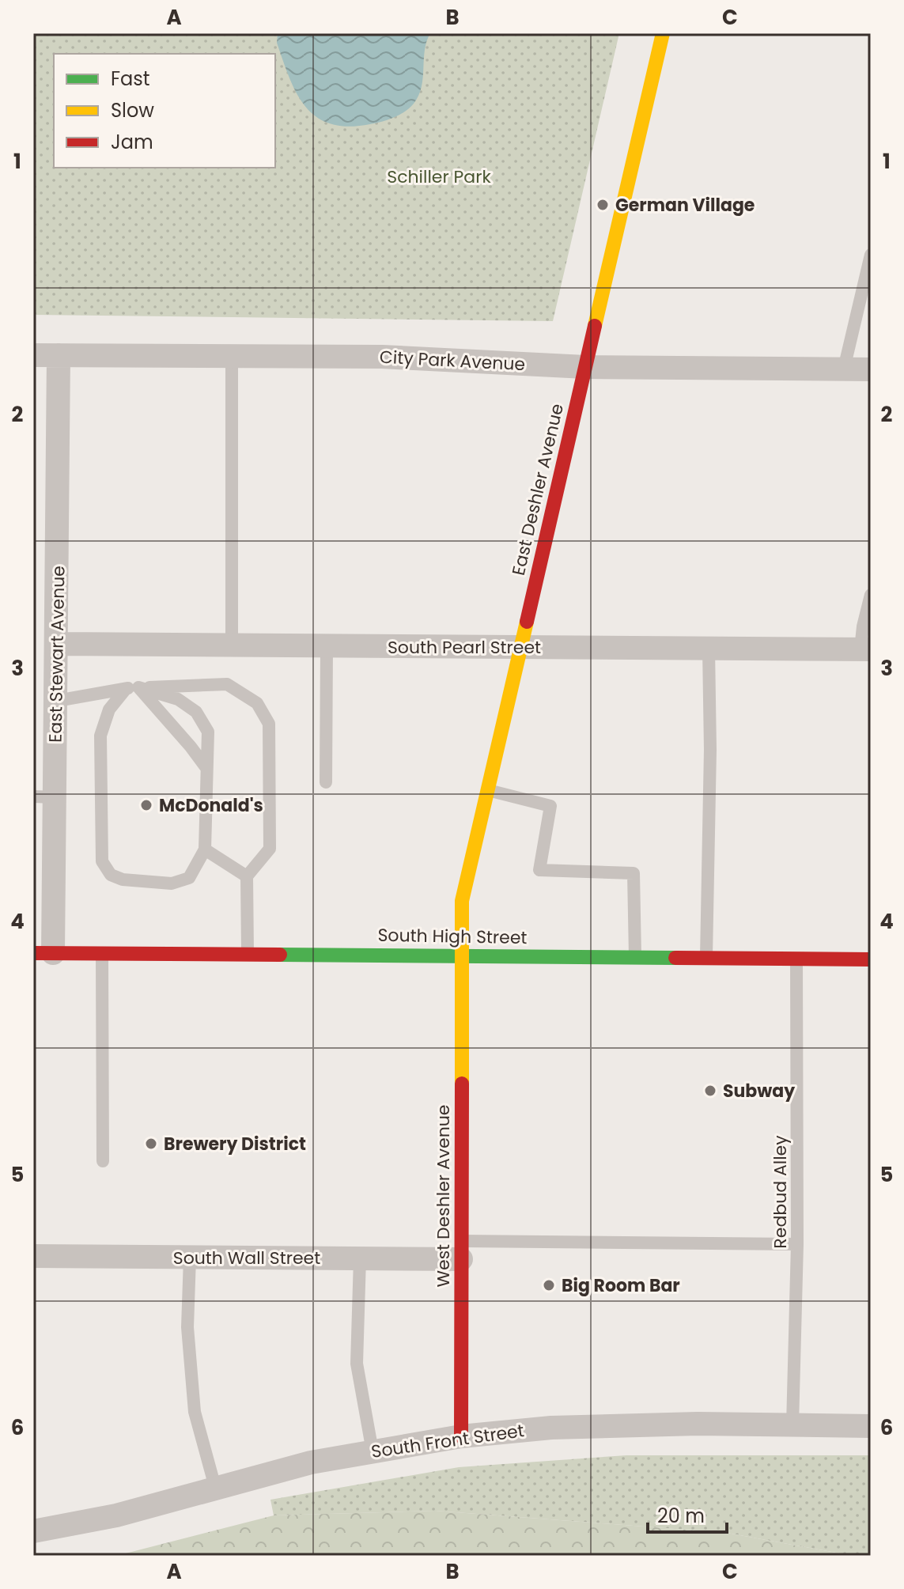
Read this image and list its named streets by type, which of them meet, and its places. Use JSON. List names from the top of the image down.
{
  "streets": {
    "street": [
      "City Park Avenue",
      "East Deshler Avenue",
      "South Pearl Street",
      "East Stewart Avenue",
      "South High Street",
      "West Deshler Avenue",
      "South Wall Street",
      "South Front Street"
    ],
    "lane": ["Redbud Alley"]
  },
  "crossings": [
    ["City Park Avenue", "East Deshler Avenue"],
    ["City Park Avenue", "East Stewart Avenue"],
    ["East Deshler Avenue", "South Pearl Street"],
    ["East Deshler Avenue", "South High Street"],
    ["East Deshler Avenue", "West Deshler Avenue"],
    ["South Pearl Street", "East Stewart Avenue"],
    ["East Stewart Avenue", "South High Street"],
    ["South High Street", "Redbud Alley"],
    ["South High Street", "West Deshler Avenue"],
    ["Redbud Alley", "South Front Street"],
    ["West Deshler Avenue", "South Wall Street"],
    ["West Deshler Avenue", "South Front Street"]
  ],
  "parks": ["Schiller Park"],
  "places": [
    "German Village",
    "McDonald's",
    "Subway",
    "Brewery District",
    "Big Room Bar"
  ],
  "legend": ["Fast", "Slow", "Jam"],
  "scale_bar": "20 m",
  "grid": {
    "columns": ["A", "B", "C"],
    "rows": [
      "1",
      "2",
      "3",
      "4",
      "5",
      "6"
    ]
  }
}
